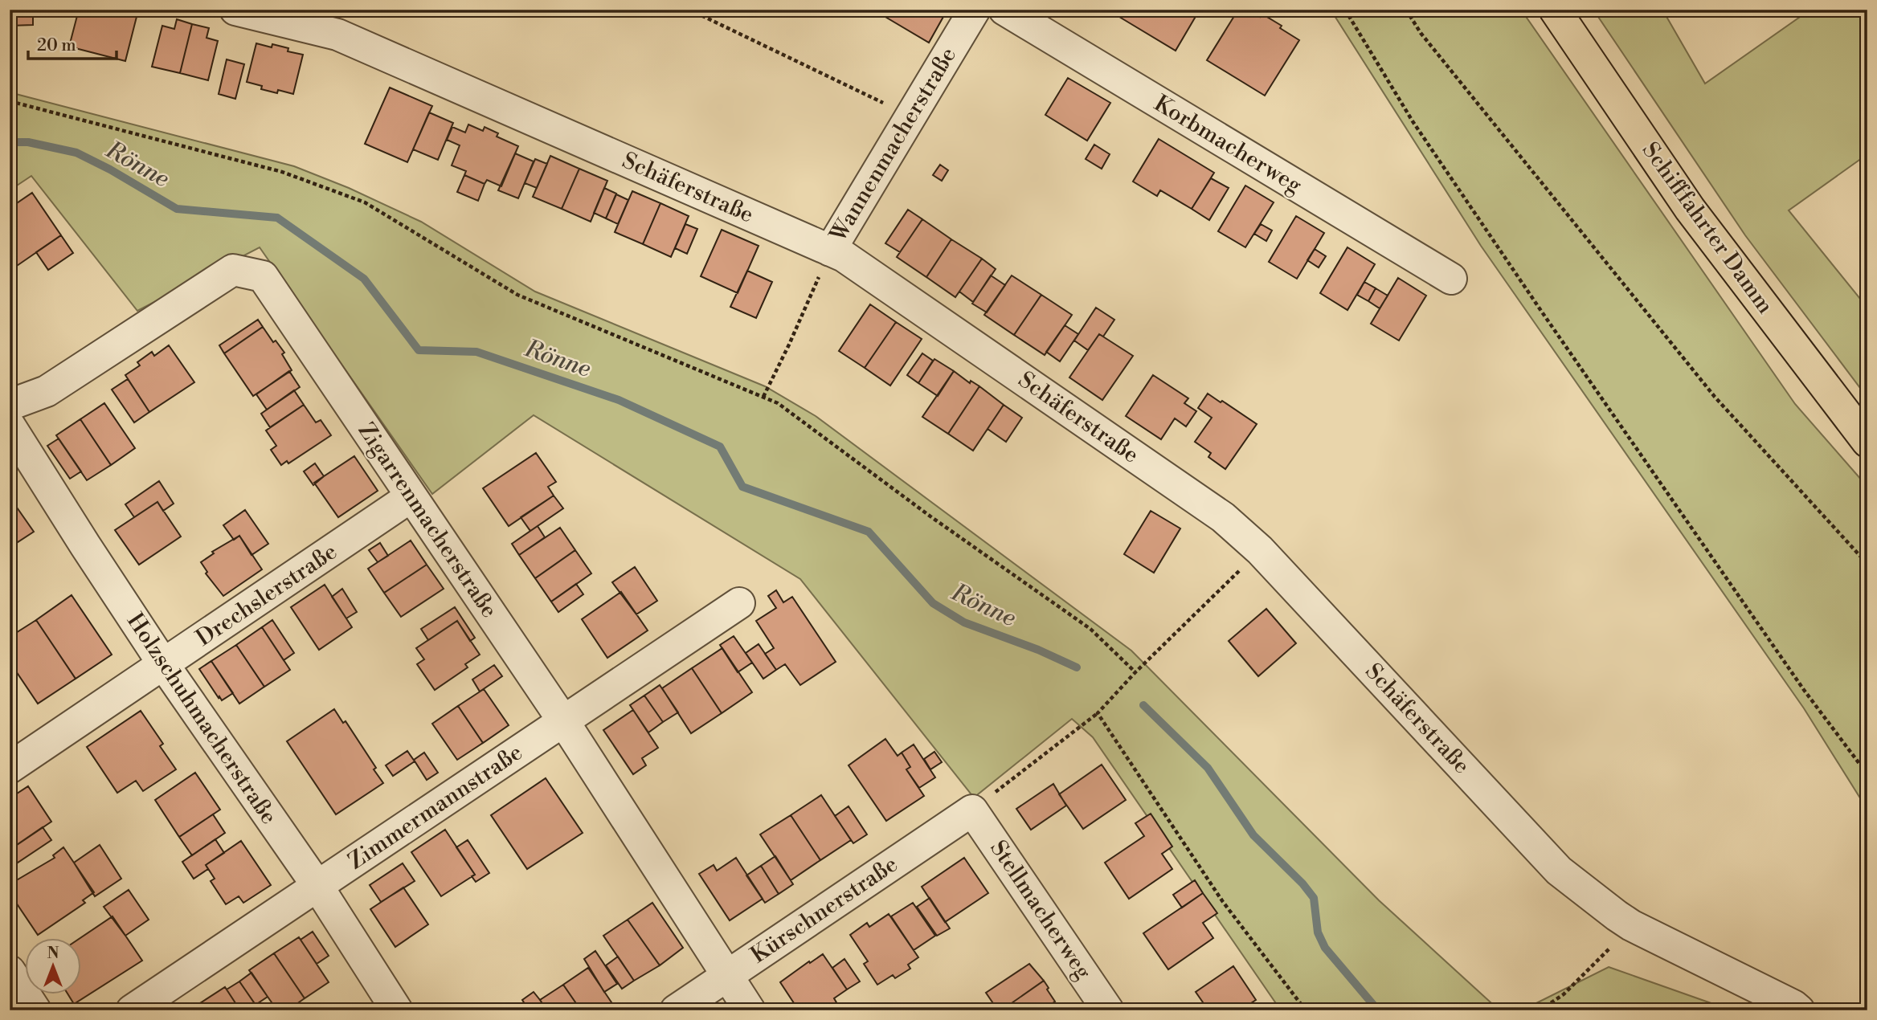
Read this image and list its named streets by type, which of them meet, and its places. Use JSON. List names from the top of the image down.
{
  "streets": {
    "main road": ["Schifffahrter Damm"],
    "street": [
      "Wannenmacherstraße",
      "Korbmacherweg",
      "Schäferstraße",
      "Zigarrenmacherstraße",
      "Drechslerstraße",
      "Holzschuhmacherstraße",
      "Zimmermannstraße",
      "Kürschnerstraße",
      "Stellmacherweg"
    ]
  },
  "crossings": [
    ["Wannenmacherstraße", "Schäferstraße"],
    ["Zigarrenmacherstraße", "Drechslerstraße"],
    ["Zigarrenmacherstraße", "Zimmermannstraße"],
    ["Zigarrenmacherstraße", "Kürschnerstraße"],
    ["Drechslerstraße", "Holzschuhmacherstraße"],
    ["Holzschuhmacherstraße", "Zimmermannstraße"],
    ["Kürschnerstraße", "Stellmacherweg"]
  ],
  "water": ["Rönne"],
  "scale_bar": "20 m",
  "north": "top"
}
